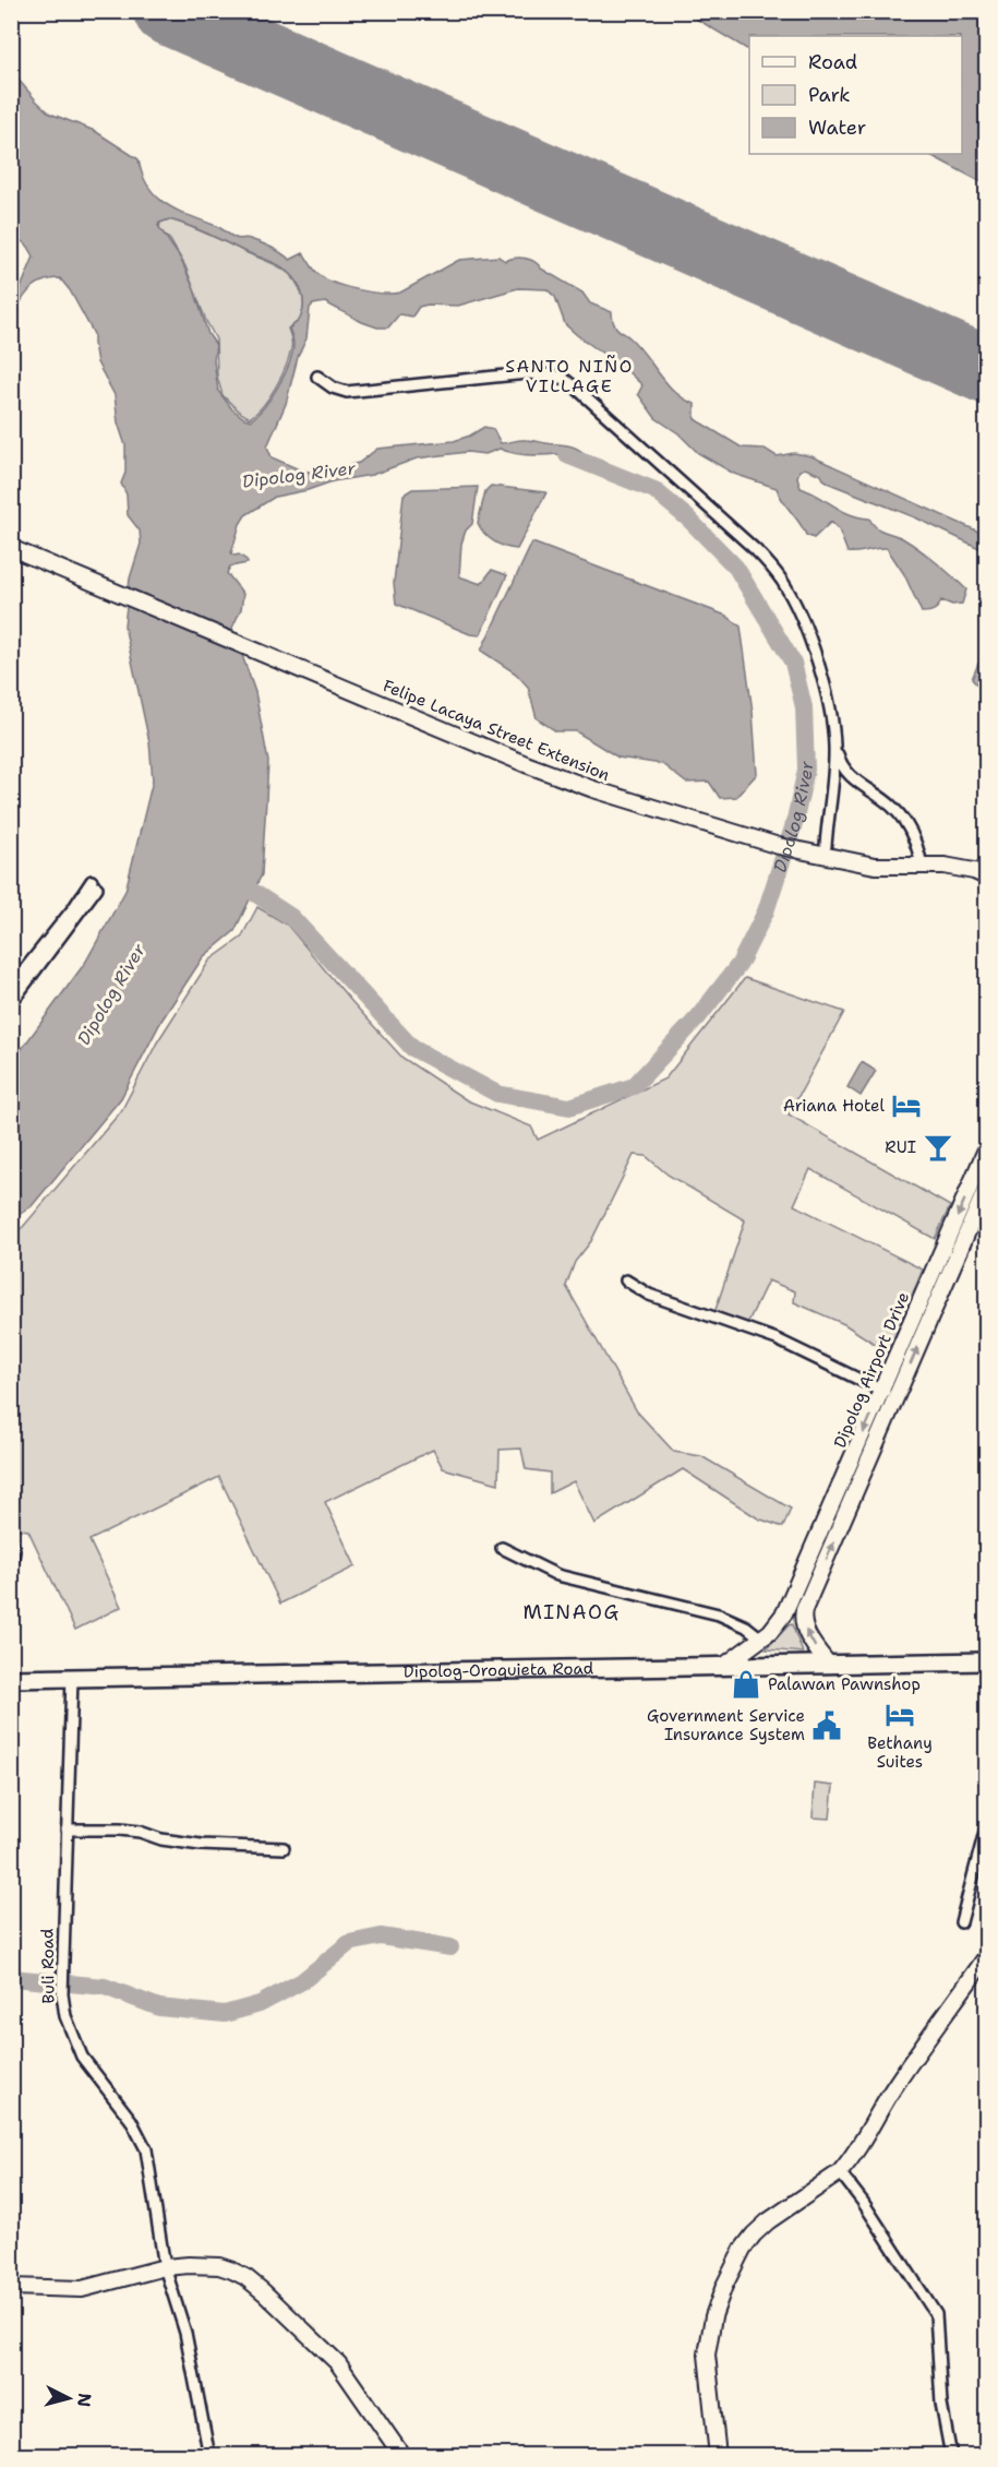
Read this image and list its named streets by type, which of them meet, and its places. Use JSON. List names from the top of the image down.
{
  "streets": {
    "highway": ["Dipolog-Oroquieta Road"],
    "main road": ["Felipe Lacaya Street Extension", "Dipolog Airport Drive"],
    "street": ["Buli Road"]
  },
  "crossings": [
    ["Dipolog Airport Drive", "Dipolog-Oroquieta Road"],
    ["Dipolog-Oroquieta Road", "Buli Road"]
  ],
  "districts": ["SANTO NIÑO VILLAGE", "MINAOG"],
  "water": ["Dipolog River"],
  "places": {
    "hotel": ["Ariana Hotel", "Bethany Suites"],
    "bar": ["RUI"],
    "shop": ["Palawan Pawnshop"],
    "public building": ["Government Service Insurance System"]
  },
  "legend": ["Road", "Park", "Water"],
  "north": "right"
}
